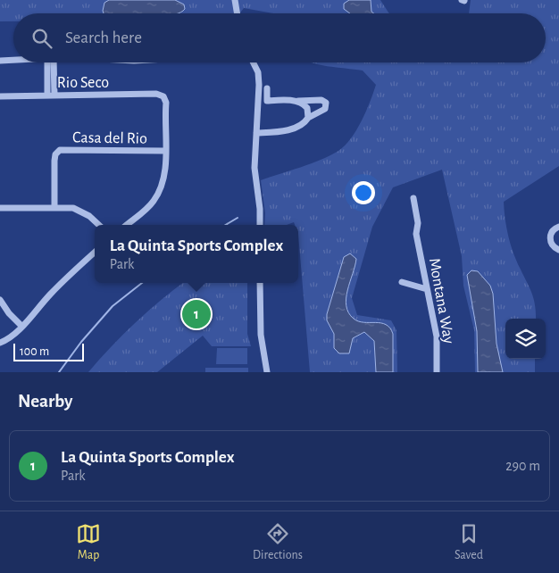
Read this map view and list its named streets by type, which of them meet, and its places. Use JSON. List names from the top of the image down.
{
  "streets": {
    "street": ["Rio Seco", "Casa del Rio", "Montana Way"]
  },
  "crossings": [
    ["Rio Seco", "Casa del Rio"]
  ],
  "scale_bar": "100 m",
  "page": {
    "search": "Search here",
    "popup": ["La Quinta Sports Complex", "Park"],
    "pins": "1",
    "scale": "100 m",
    "heading": "Nearby",
    "list": [
      {
        "mark": "1",
        "name": "La Quinta Sports Complex",
        "note": "Park",
        "value": "290 m"
      }
    ],
    "nav": ["Map", "Directions", "Saved"]
  }
}
